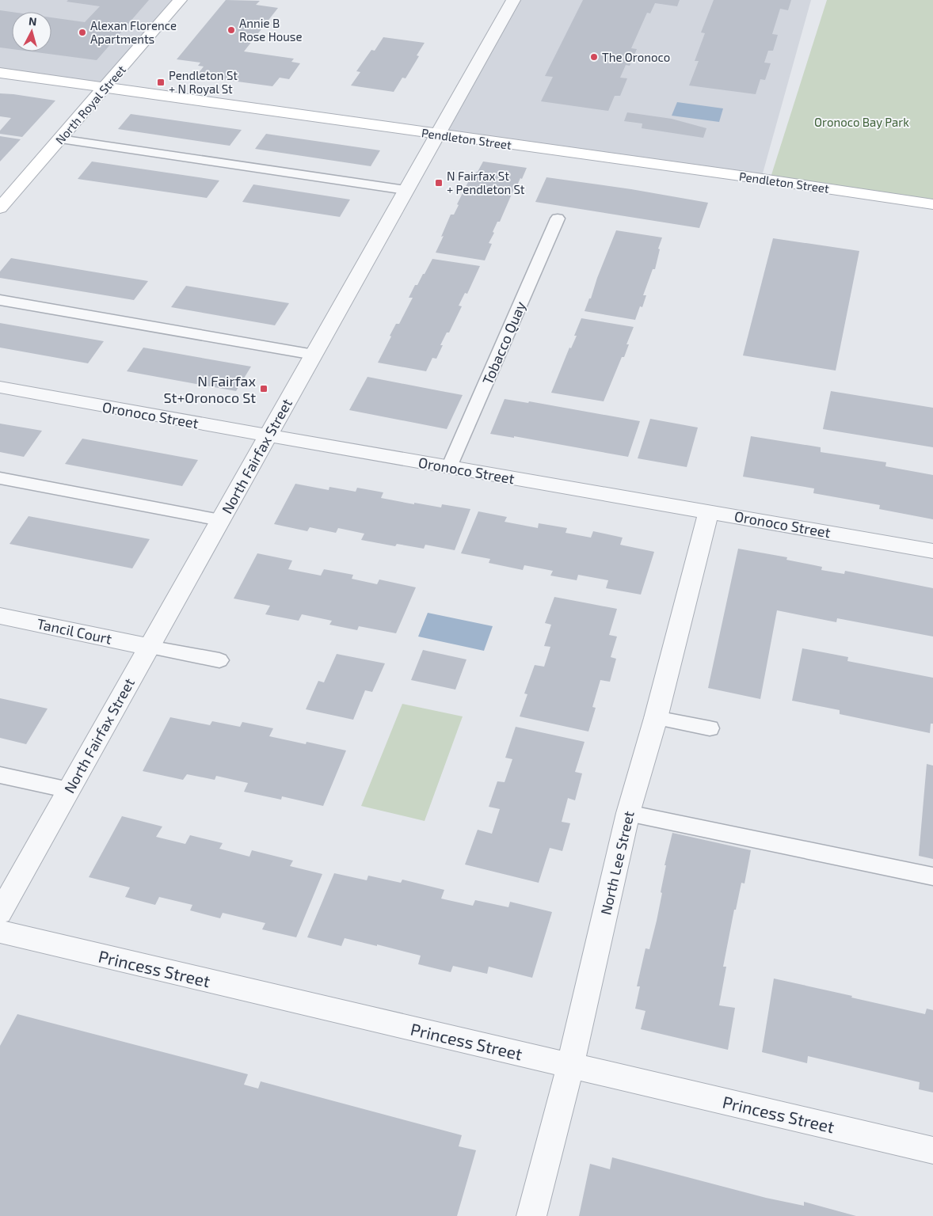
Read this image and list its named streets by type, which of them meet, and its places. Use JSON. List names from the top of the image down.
{
  "streets": {
    "street": [
      "North Royal Street",
      "Pendleton Street",
      "Oronoco Street",
      "North Fairfax Street",
      "Tancil Court",
      "North Lee Street",
      "Princess Street"
    ],
    "lane": ["Tobacco Quay"]
  },
  "crossings": [
    ["North Royal Street", "Pendleton Street"],
    ["Pendleton Street", "North Fairfax Street"],
    ["Tobacco Quay", "Oronoco Street"],
    ["Oronoco Street", "North Fairfax Street"],
    ["Oronoco Street", "North Lee Street"],
    ["North Fairfax Street", "Tancil Court"],
    ["North Lee Street", "Princess Street"]
  ],
  "parks": ["Oronoco Bay Park"],
  "places": {
    "other": ["Annie B Rose House", "Alexan Florence Apartments", "The Oronoco"],
    "transit": ["Pendleton St + N Royal St", "N Fairfax St + Pendleton St", "N Fairfax St+Oronoco St"]
  },
  "north": "top"
}
